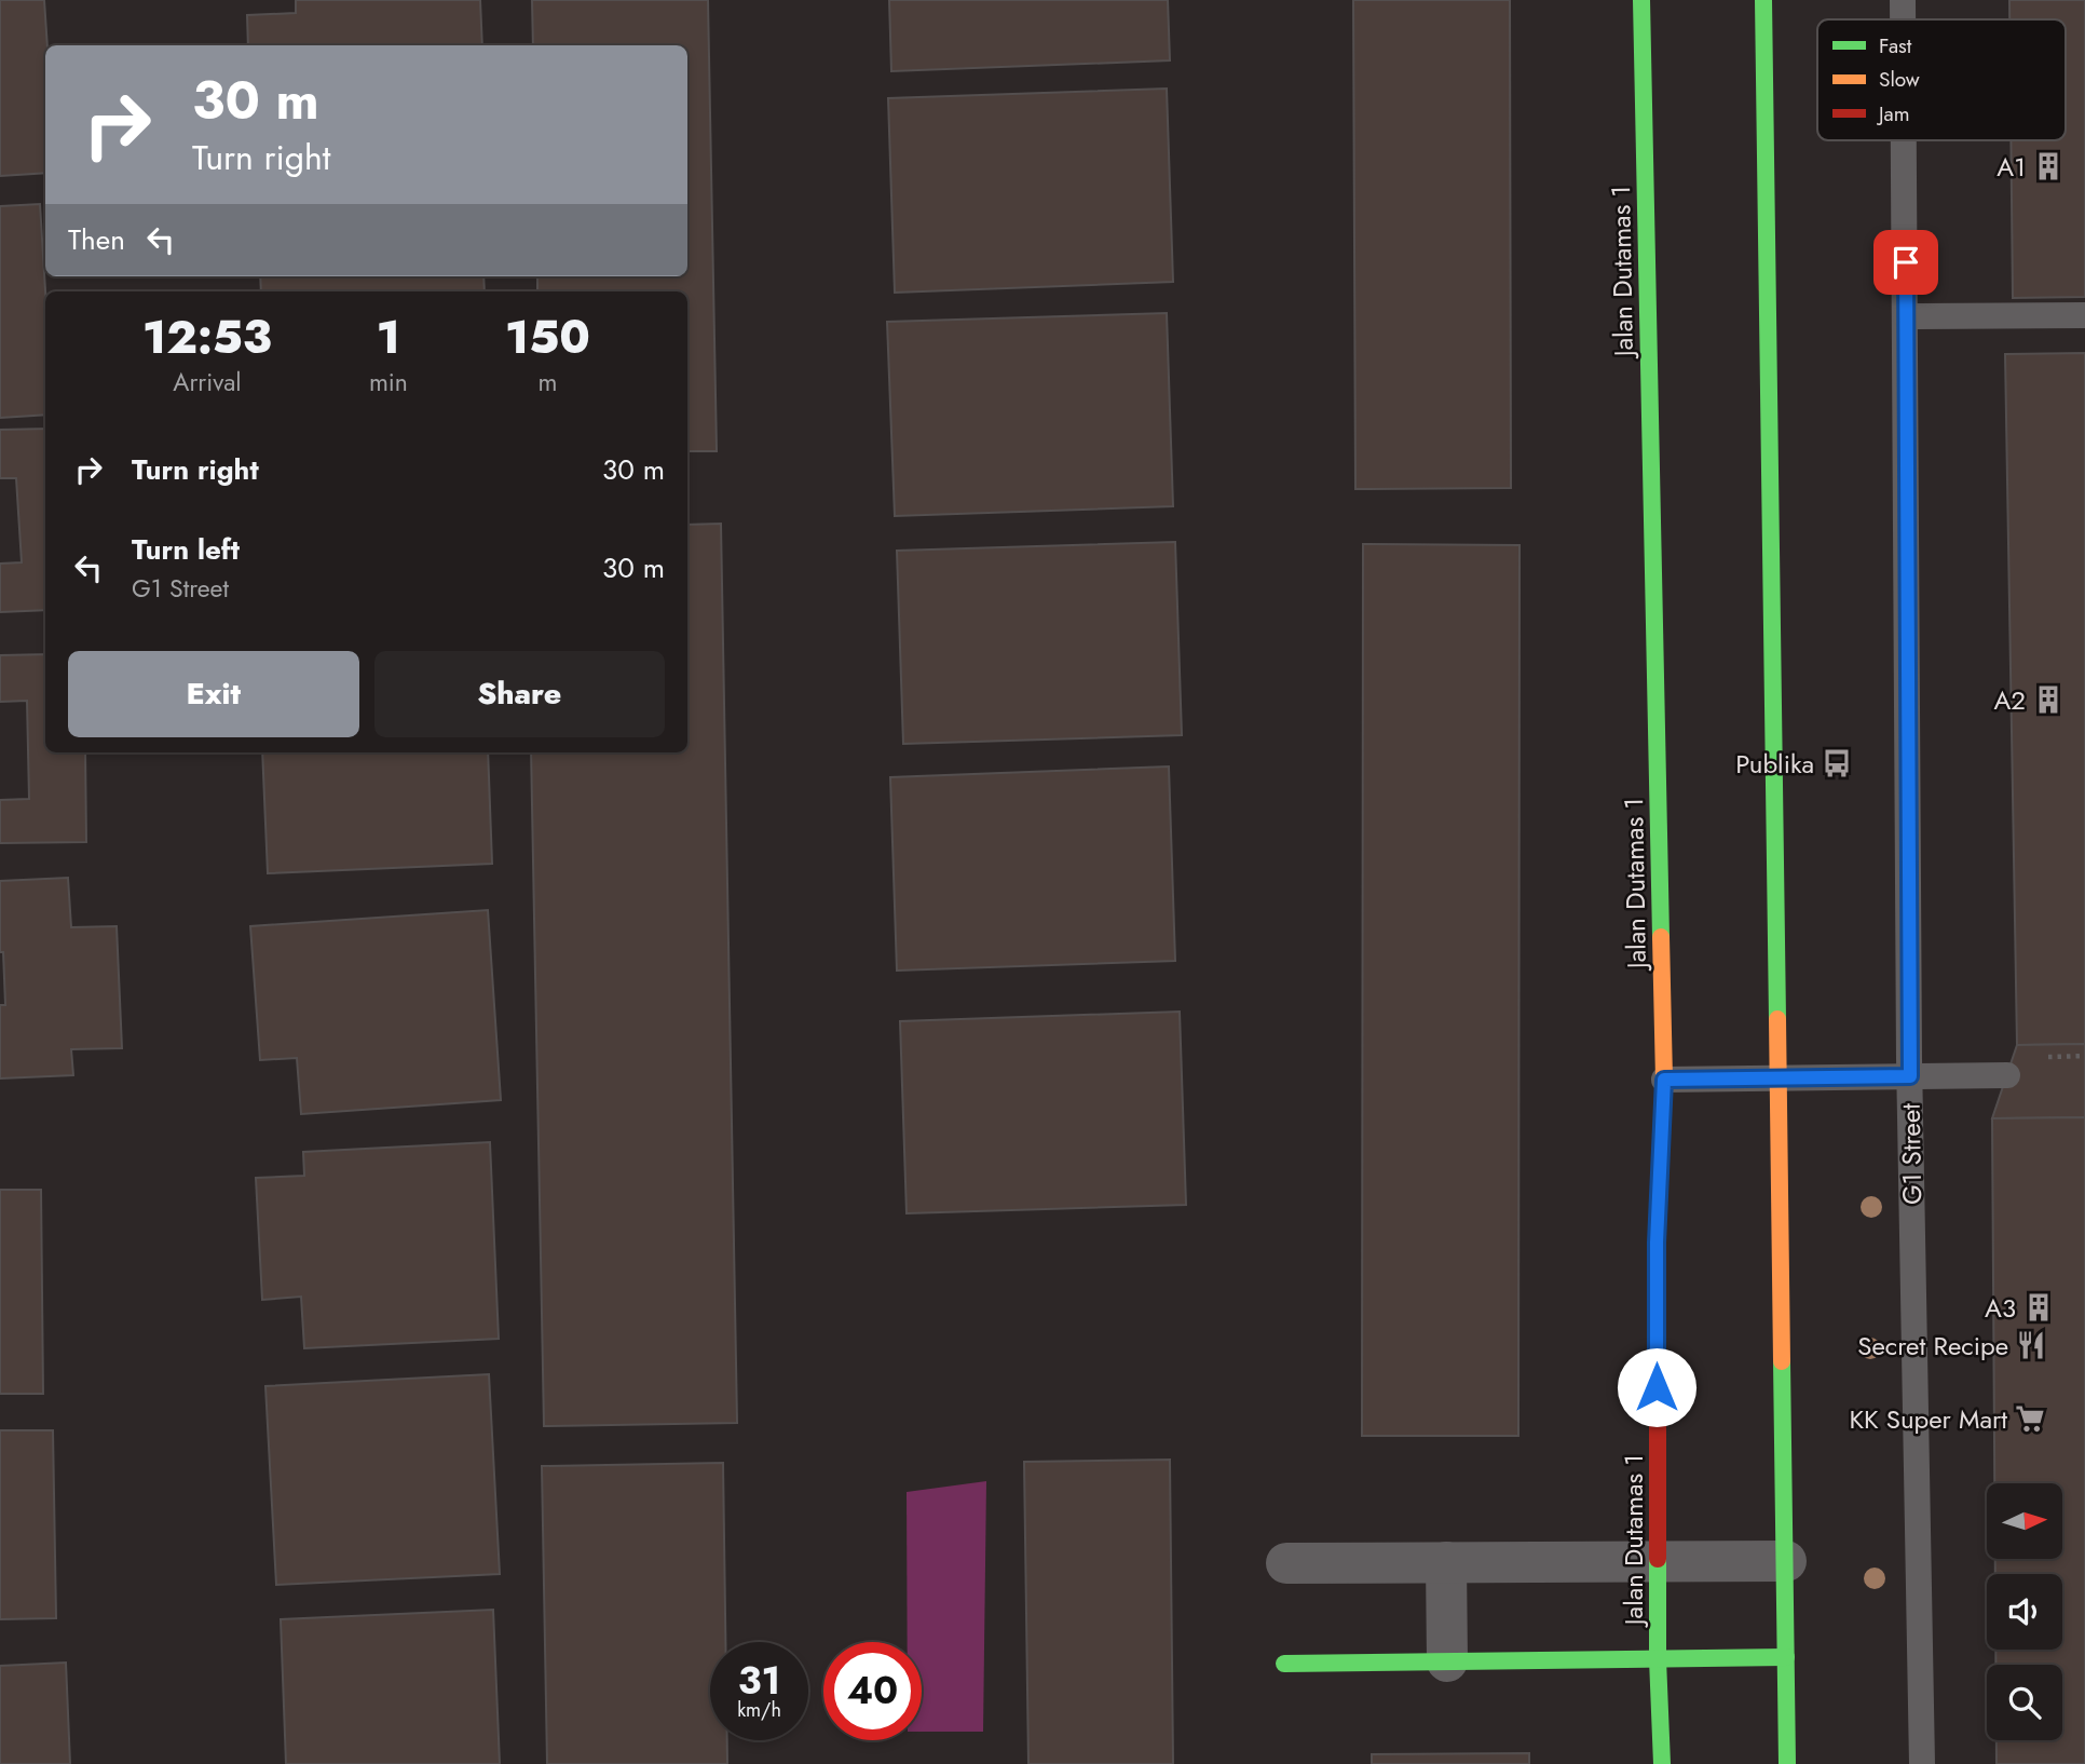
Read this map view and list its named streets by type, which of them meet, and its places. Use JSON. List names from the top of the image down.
{
  "streets": {
    "street": ["Jalan Dutamas 1"],
    "lane": ["G1 Street"]
  },
  "places": {
    "building": ["A1", "A2", "A3"],
    "bus stop": ["Publika"],
    "restaurant": ["Secret Recipe"],
    "supermarket": ["KK Super Mart"]
  },
  "legend": ["Fast", "Slow", "Jam"],
  "north": "right",
  "page": {
    "turn": ["30 m", "Turn right"],
    "then": "Then",
    "eta": [
      "12:53",
      "Arrival",
      "1",
      "min",
      "150",
      "m"
    ],
    "list": [
      {
        "name": "Turn right",
        "value": "30 m"
      },
      {
        "name": "Turn left",
        "note": "G1 Street",
        "value": "30 m"
      }
    ],
    "buttons": ["Exit", "Share"],
    "speed": "31 km/h",
    "limit": "40"
  }
}
